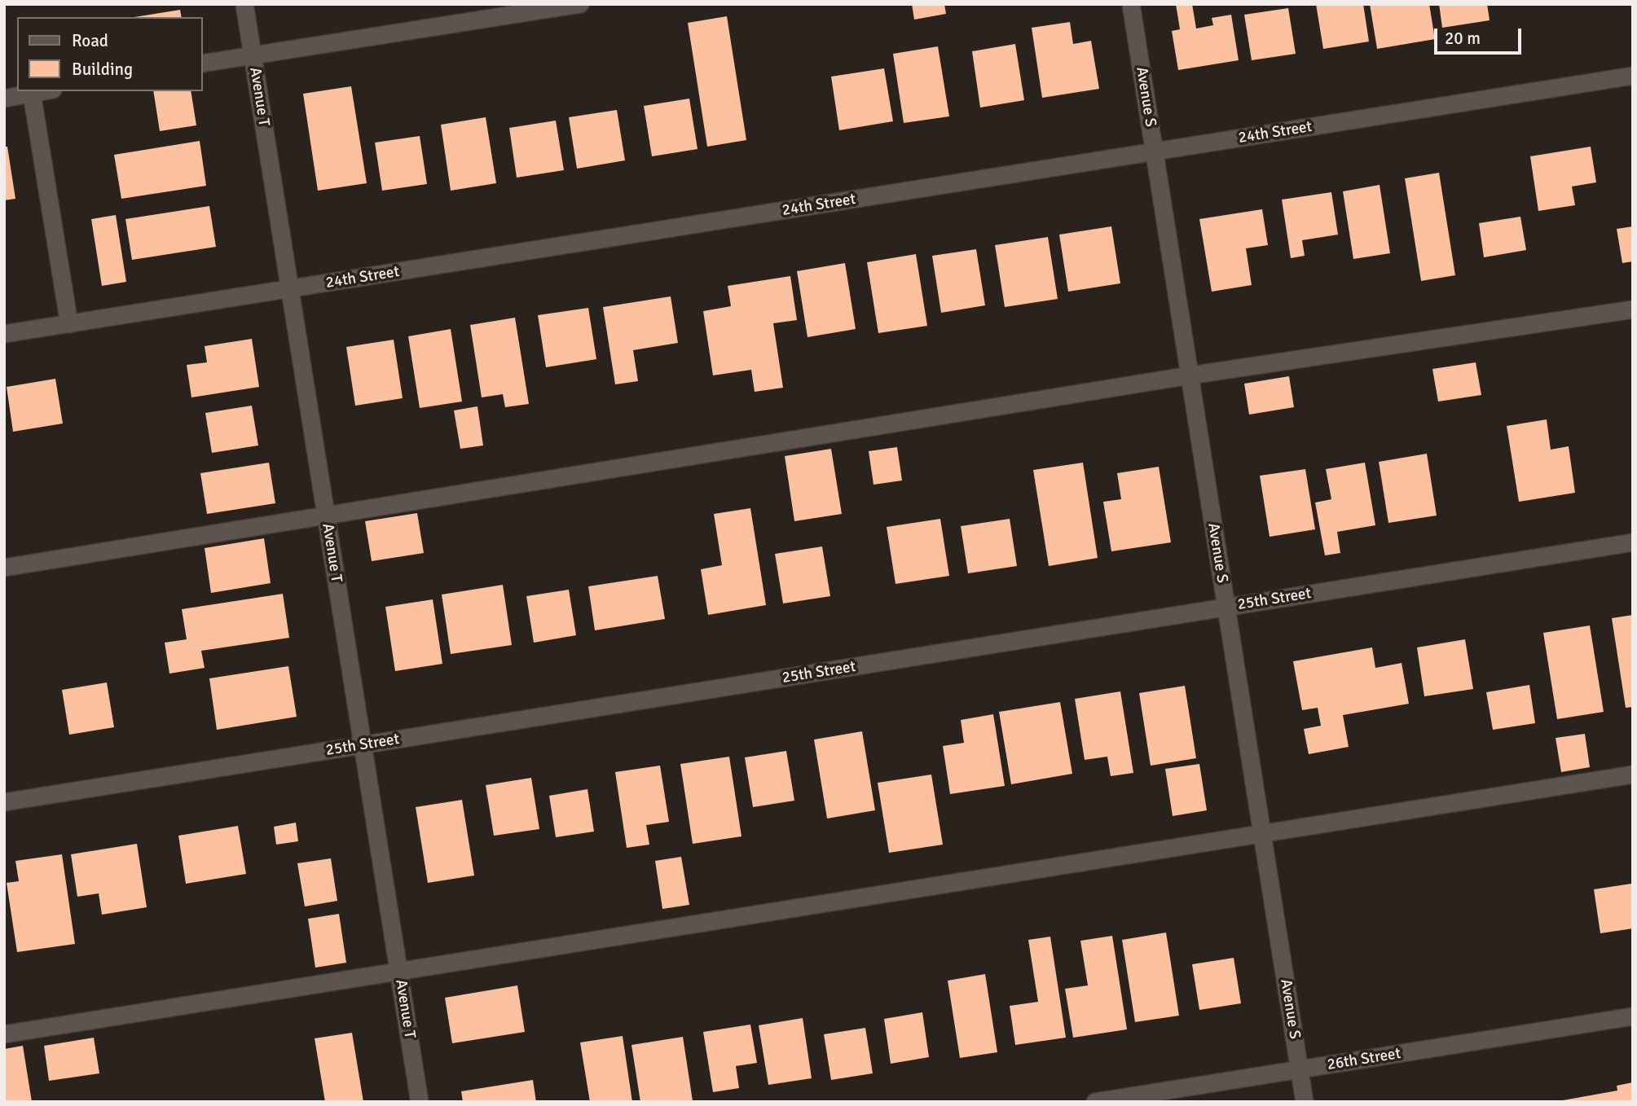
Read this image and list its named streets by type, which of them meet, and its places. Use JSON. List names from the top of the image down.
{
  "streets": {
    "street": [
      "Avenue T",
      "Avenue S",
      "24th Street",
      "25th Street",
      "26th Street"
    ]
  },
  "crossings": [
    ["Avenue T", "24th Street"],
    ["Avenue T", "25th Street"],
    ["Avenue S", "24th Street"],
    ["Avenue S", "25th Street"],
    ["Avenue S", "26th Street"]
  ],
  "legend": ["Road", "Building"],
  "scale_bar": "20 m"
}
